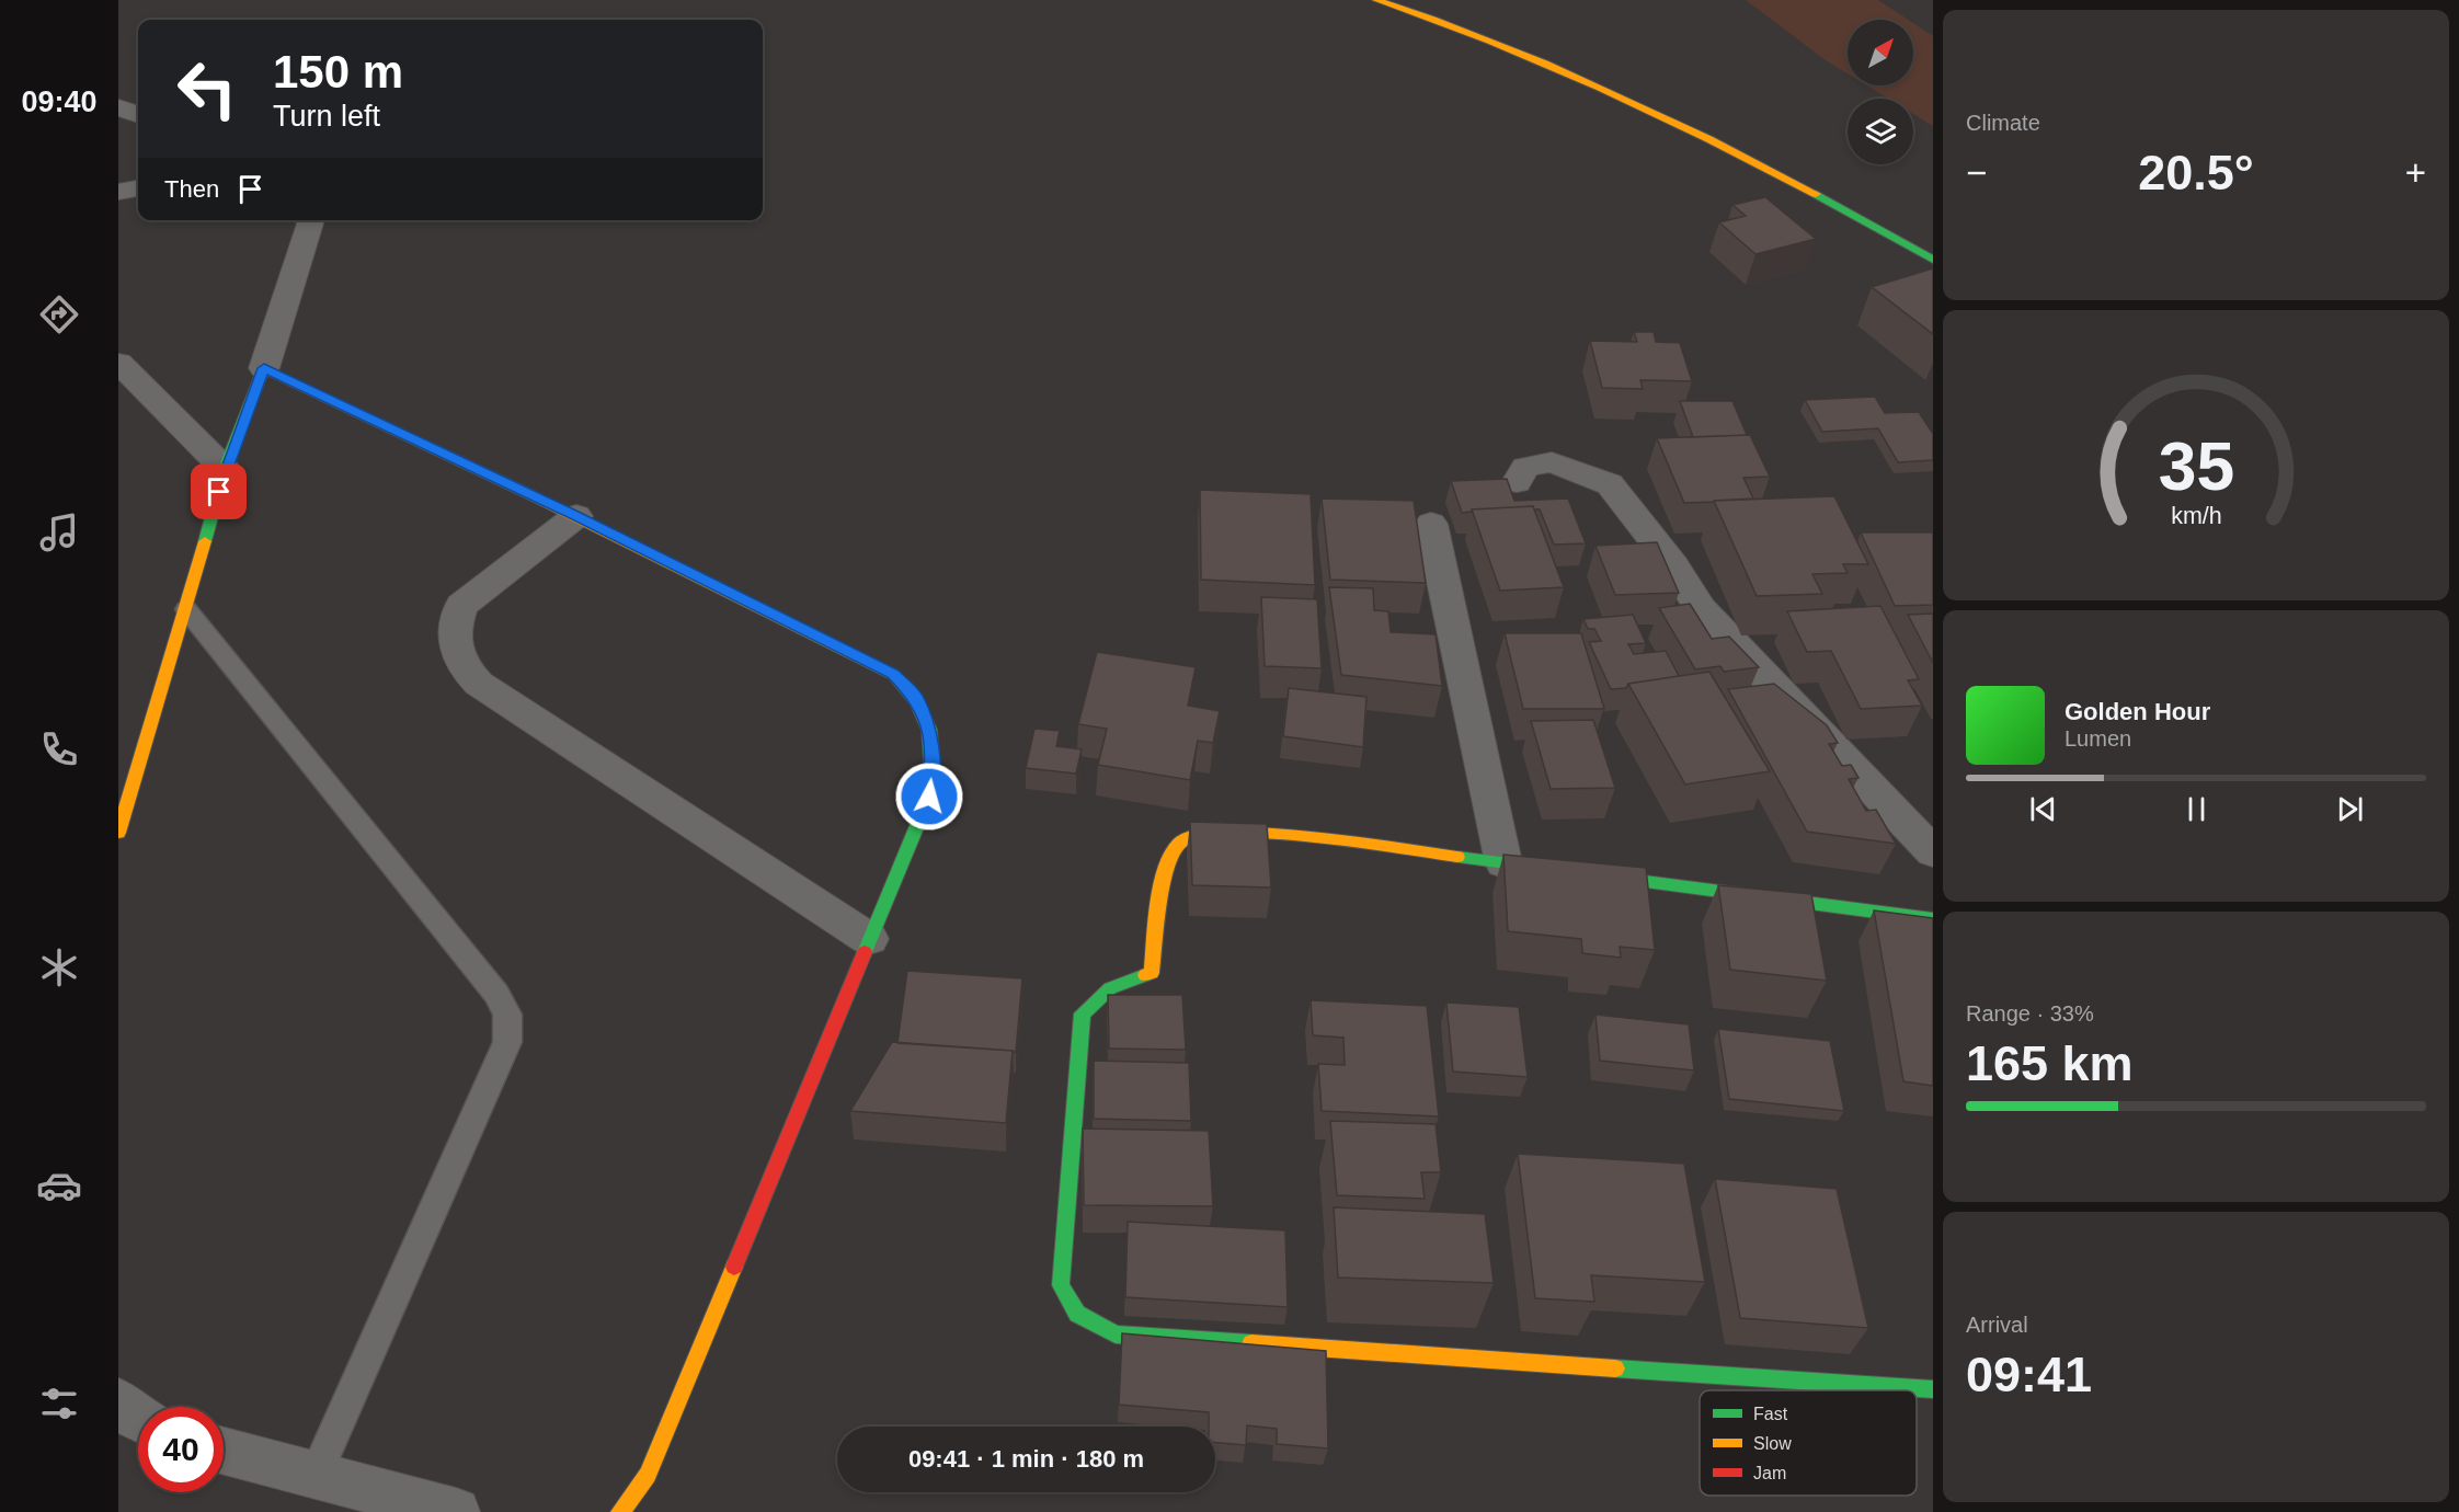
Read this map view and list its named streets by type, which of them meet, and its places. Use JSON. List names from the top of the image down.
{
  "legend": ["Fast", "Slow", "Jam"],
  "north": "top right",
  "page": {
    "tabs": "09:40",
    "tile": [
      "Climate",
      ["Range · 33%", "165 km"],
      ["Arrival", "09:41"]
    ],
    "turn": ["150 m", "Turn left"],
    "heat": ["−", "20.5°", "+"],
    "then": "Then",
    "song": ["Golden Hour", "Lumen"],
    "limit": "40",
    "trip": "09:41 · 1 min · 180 m",
    "gauge": ["35", "km/h"]
  }
}
